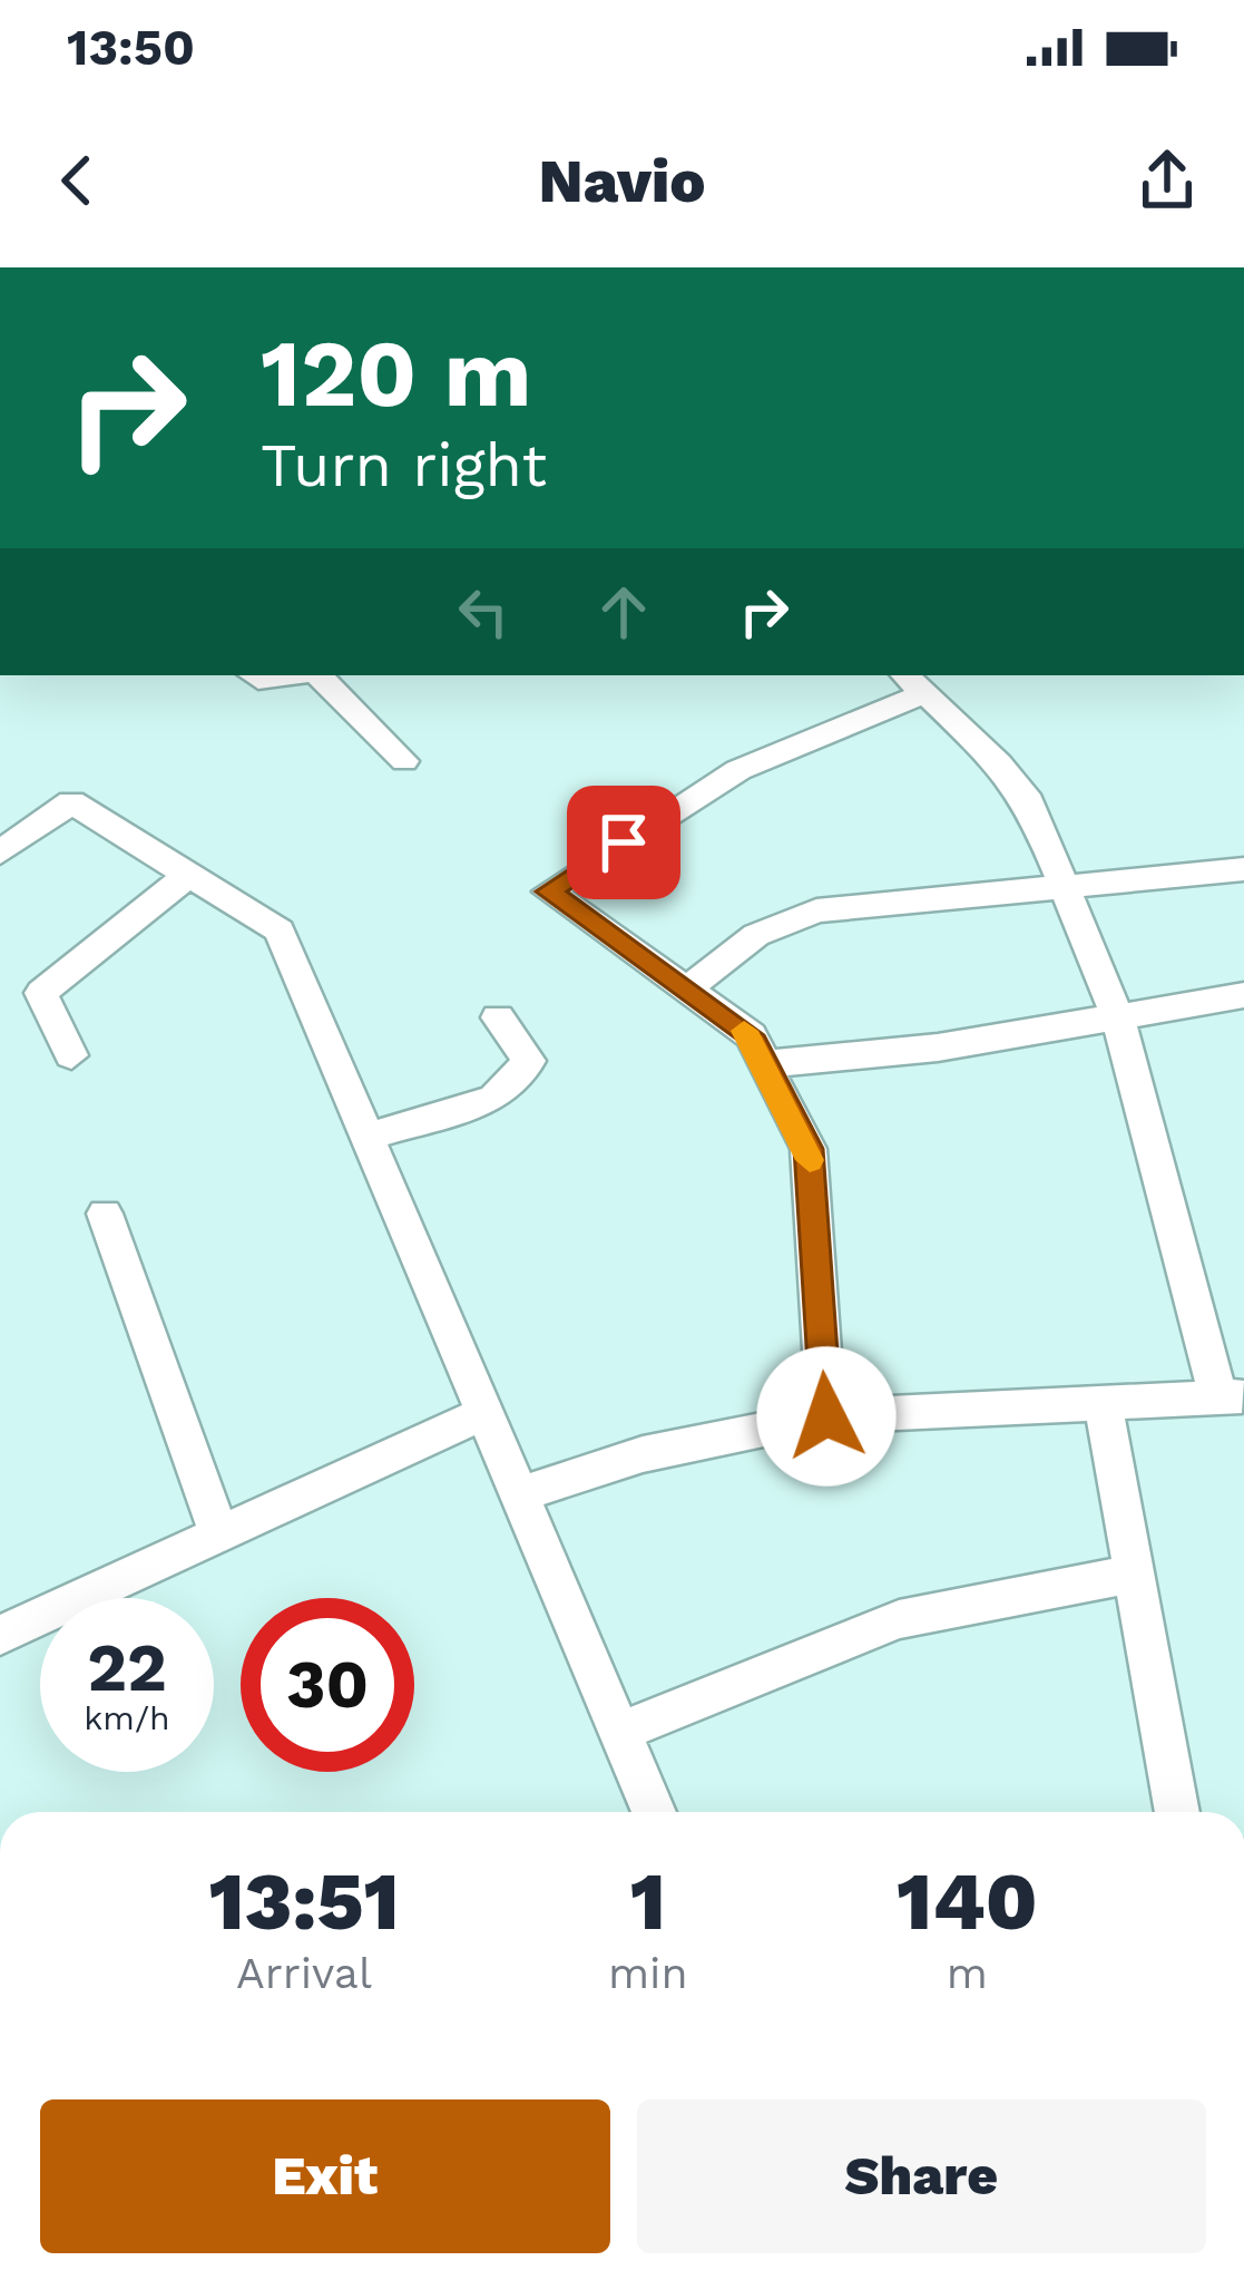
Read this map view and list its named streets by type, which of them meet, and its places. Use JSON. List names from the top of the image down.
{
  "page": {
    "status": "13:50",
    "header": "Navio",
    "turn": ["120 m", "Turn right"],
    "speed": "22 km/h",
    "limit": "30",
    "eta": [
      "13:51",
      "Arrival",
      "1",
      "min",
      "140",
      "m"
    ],
    "buttons": ["Exit", "Share"]
  }
}
